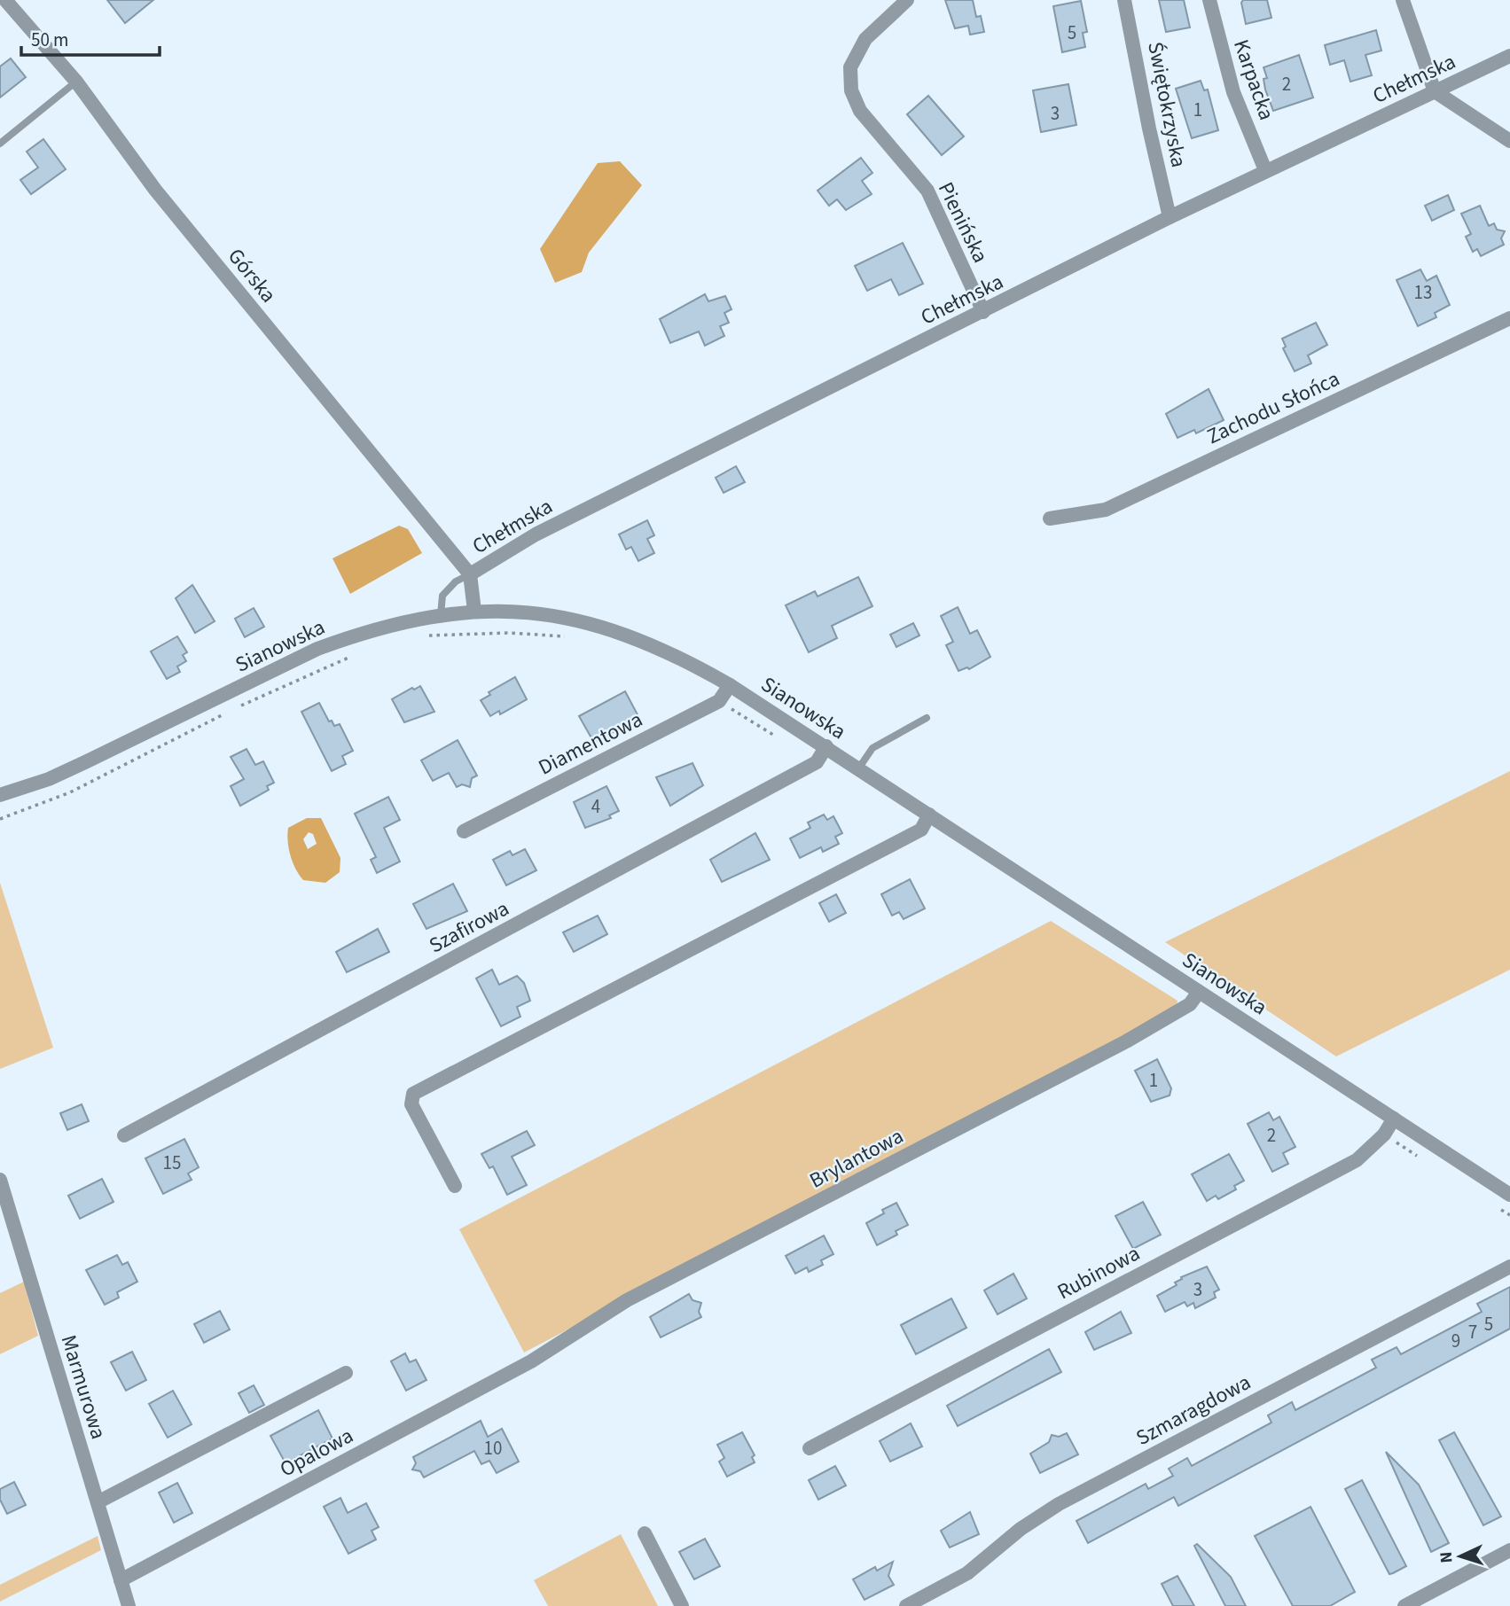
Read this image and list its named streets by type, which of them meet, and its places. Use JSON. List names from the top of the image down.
{
  "streets": {
    "street": [
      "Chełmska",
      "Karpacka",
      "Świętokrzyska",
      "Pienińska",
      "Górska",
      "Zachodu Słońca",
      "Sianowska",
      "Diamentowa",
      "Szafirowa",
      "Brylantowa",
      "Rubinowa",
      "Marmurowa",
      "Szmaragdowa",
      "Opalowa"
    ]
  },
  "crossings": [
    ["Chełmska", "Karpacka"],
    ["Chełmska", "Świętokrzyska"],
    ["Chełmska", "Pienińska"],
    ["Chełmska", "Górska"],
    ["Chełmska", "Sianowska"],
    ["Sianowska", "Diamentowa"],
    ["Sianowska", "Szafirowa"],
    ["Sianowska", "Brylantowa"],
    ["Sianowska", "Rubinowa"],
    ["Brylantowa", "Opalowa"],
    ["Marmurowa", "Opalowa"]
  ],
  "house_numbers": [
    "5",
    "2",
    "1",
    "3",
    "13",
    "4",
    "1",
    "2",
    "15",
    "3",
    "5",
    "7",
    "9",
    "10"
  ],
  "scale_bar": "50 m",
  "north": "left"
}
